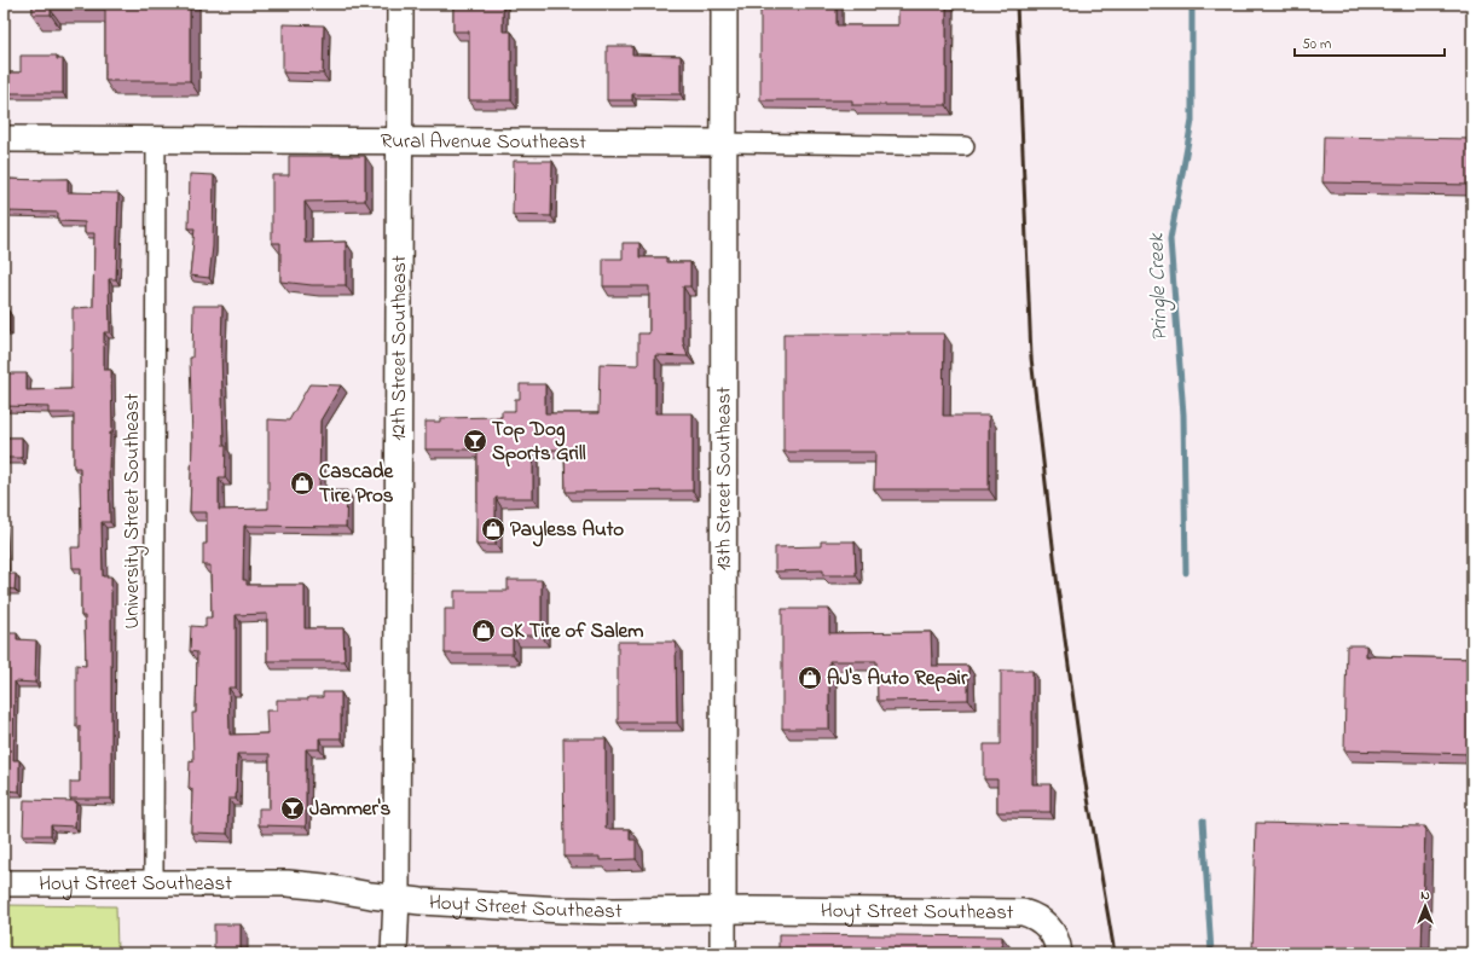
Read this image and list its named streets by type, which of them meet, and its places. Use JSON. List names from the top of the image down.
{
  "streets": {
    "main road": [
      "Rural Avenue Southeast",
      "12th Street Southeast",
      "13th Street Southeast",
      "Hoyt Street Southeast"
    ],
    "street": ["University Street Southeast"]
  },
  "crossings": [
    ["Rural Avenue Southeast", "12th Street Southeast"],
    ["Rural Avenue Southeast", "13th Street Southeast"],
    ["Rural Avenue Southeast", "University Street Southeast"],
    ["12th Street Southeast", "Hoyt Street Southeast"],
    ["13th Street Southeast", "Hoyt Street Southeast"],
    ["University Street Southeast", "Hoyt Street Southeast"]
  ],
  "water": ["Pringle Creek"],
  "places": {
    "bar": ["Top Dog Sports Grill", "Jammer's"],
    "shop": [
      "Cascade Tire Pros",
      "Payless Auto",
      "OK Tire of Salem",
      "AJ's Auto Repair"
    ]
  },
  "scale_bar": "50 m",
  "north": "top"
}
